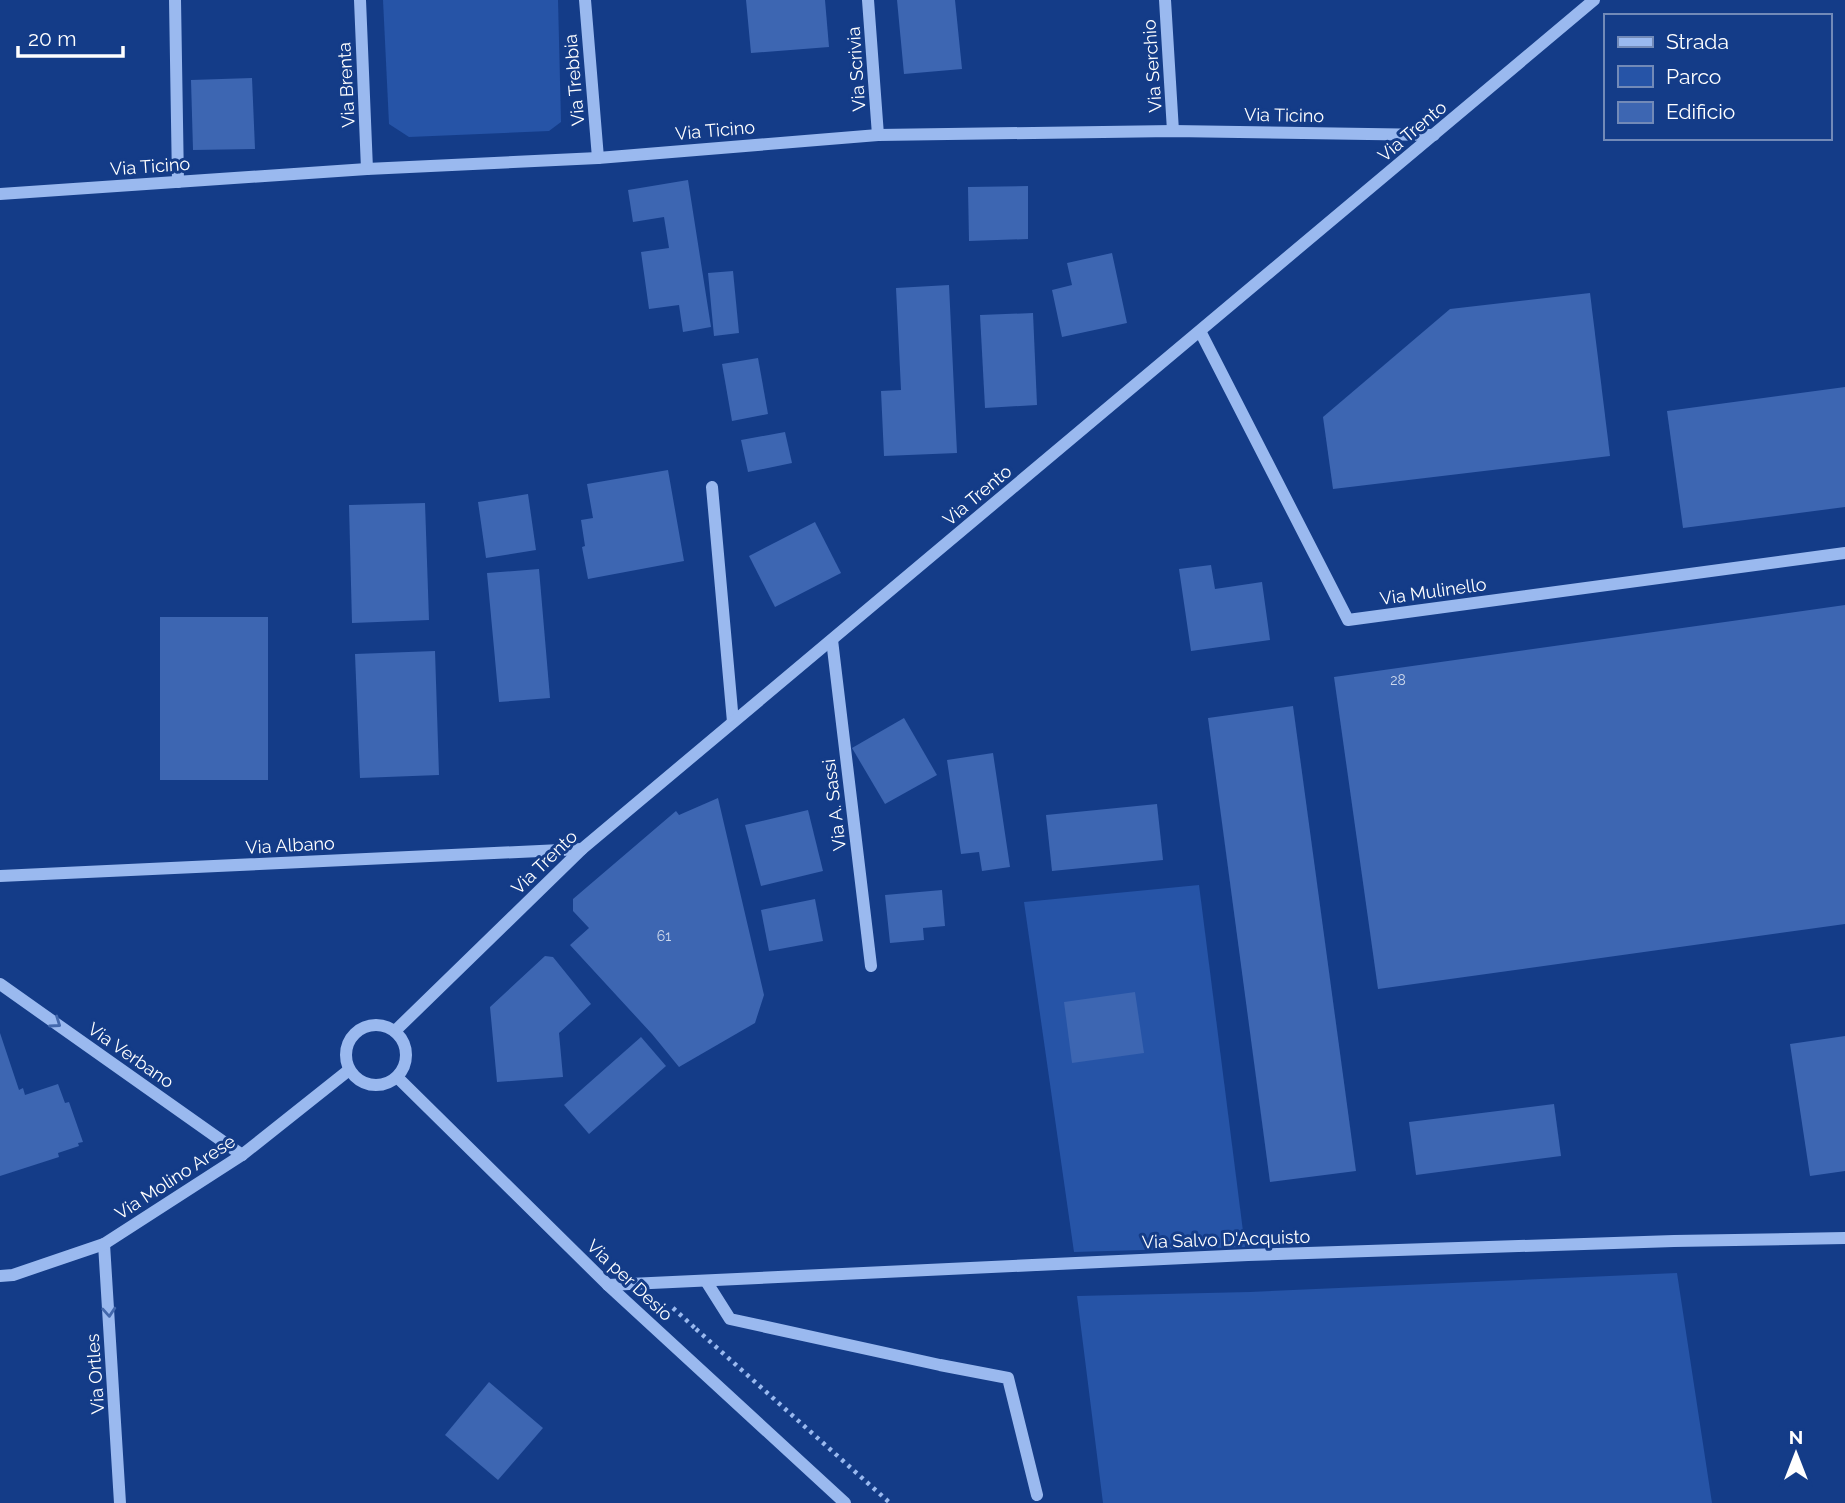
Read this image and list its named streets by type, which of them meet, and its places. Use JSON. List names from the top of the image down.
{
  "streets": {
    "street": [
      "Via Serchio",
      "Via Scrivia",
      "Via Trebbia",
      "Via Brenta",
      "Via Ticino",
      "Via Trento",
      "Via Mulinello",
      "Via A. Sassi",
      "Via Albano",
      "Via Verbano",
      "Via Molino Arese",
      "Via Salvo D'Acquisto",
      "Via per Desio",
      "Via Ortles"
    ]
  },
  "crossings": [
    ["Via Serchio", "Via Ticino"],
    ["Via Scrivia", "Via Ticino"],
    ["Via Trebbia", "Via Ticino"],
    ["Via Brenta", "Via Ticino"],
    ["Via Ticino", "Via Trento"],
    ["Via Trento", "Via Mulinello"],
    ["Via Trento", "Via A. Sassi"],
    ["Via Trento", "Via Albano"],
    ["Via Trento", "Via Molino Arese"],
    ["Via Trento", "Via per Desio"],
    ["Via Verbano", "Via Molino Arese"],
    ["Via Molino Arese", "Via per Desio"],
    ["Via Molino Arese", "Via Ortles"],
    ["Via Salvo D'Acquisto", "Via per Desio"]
  ],
  "one_way": ["Via Verbano", "Via Ortles"],
  "house_numbers": ["28", "61"],
  "legend": ["Strada", "Parco", "Edificio"],
  "scale_bar": "20 m",
  "north": "top"
}
